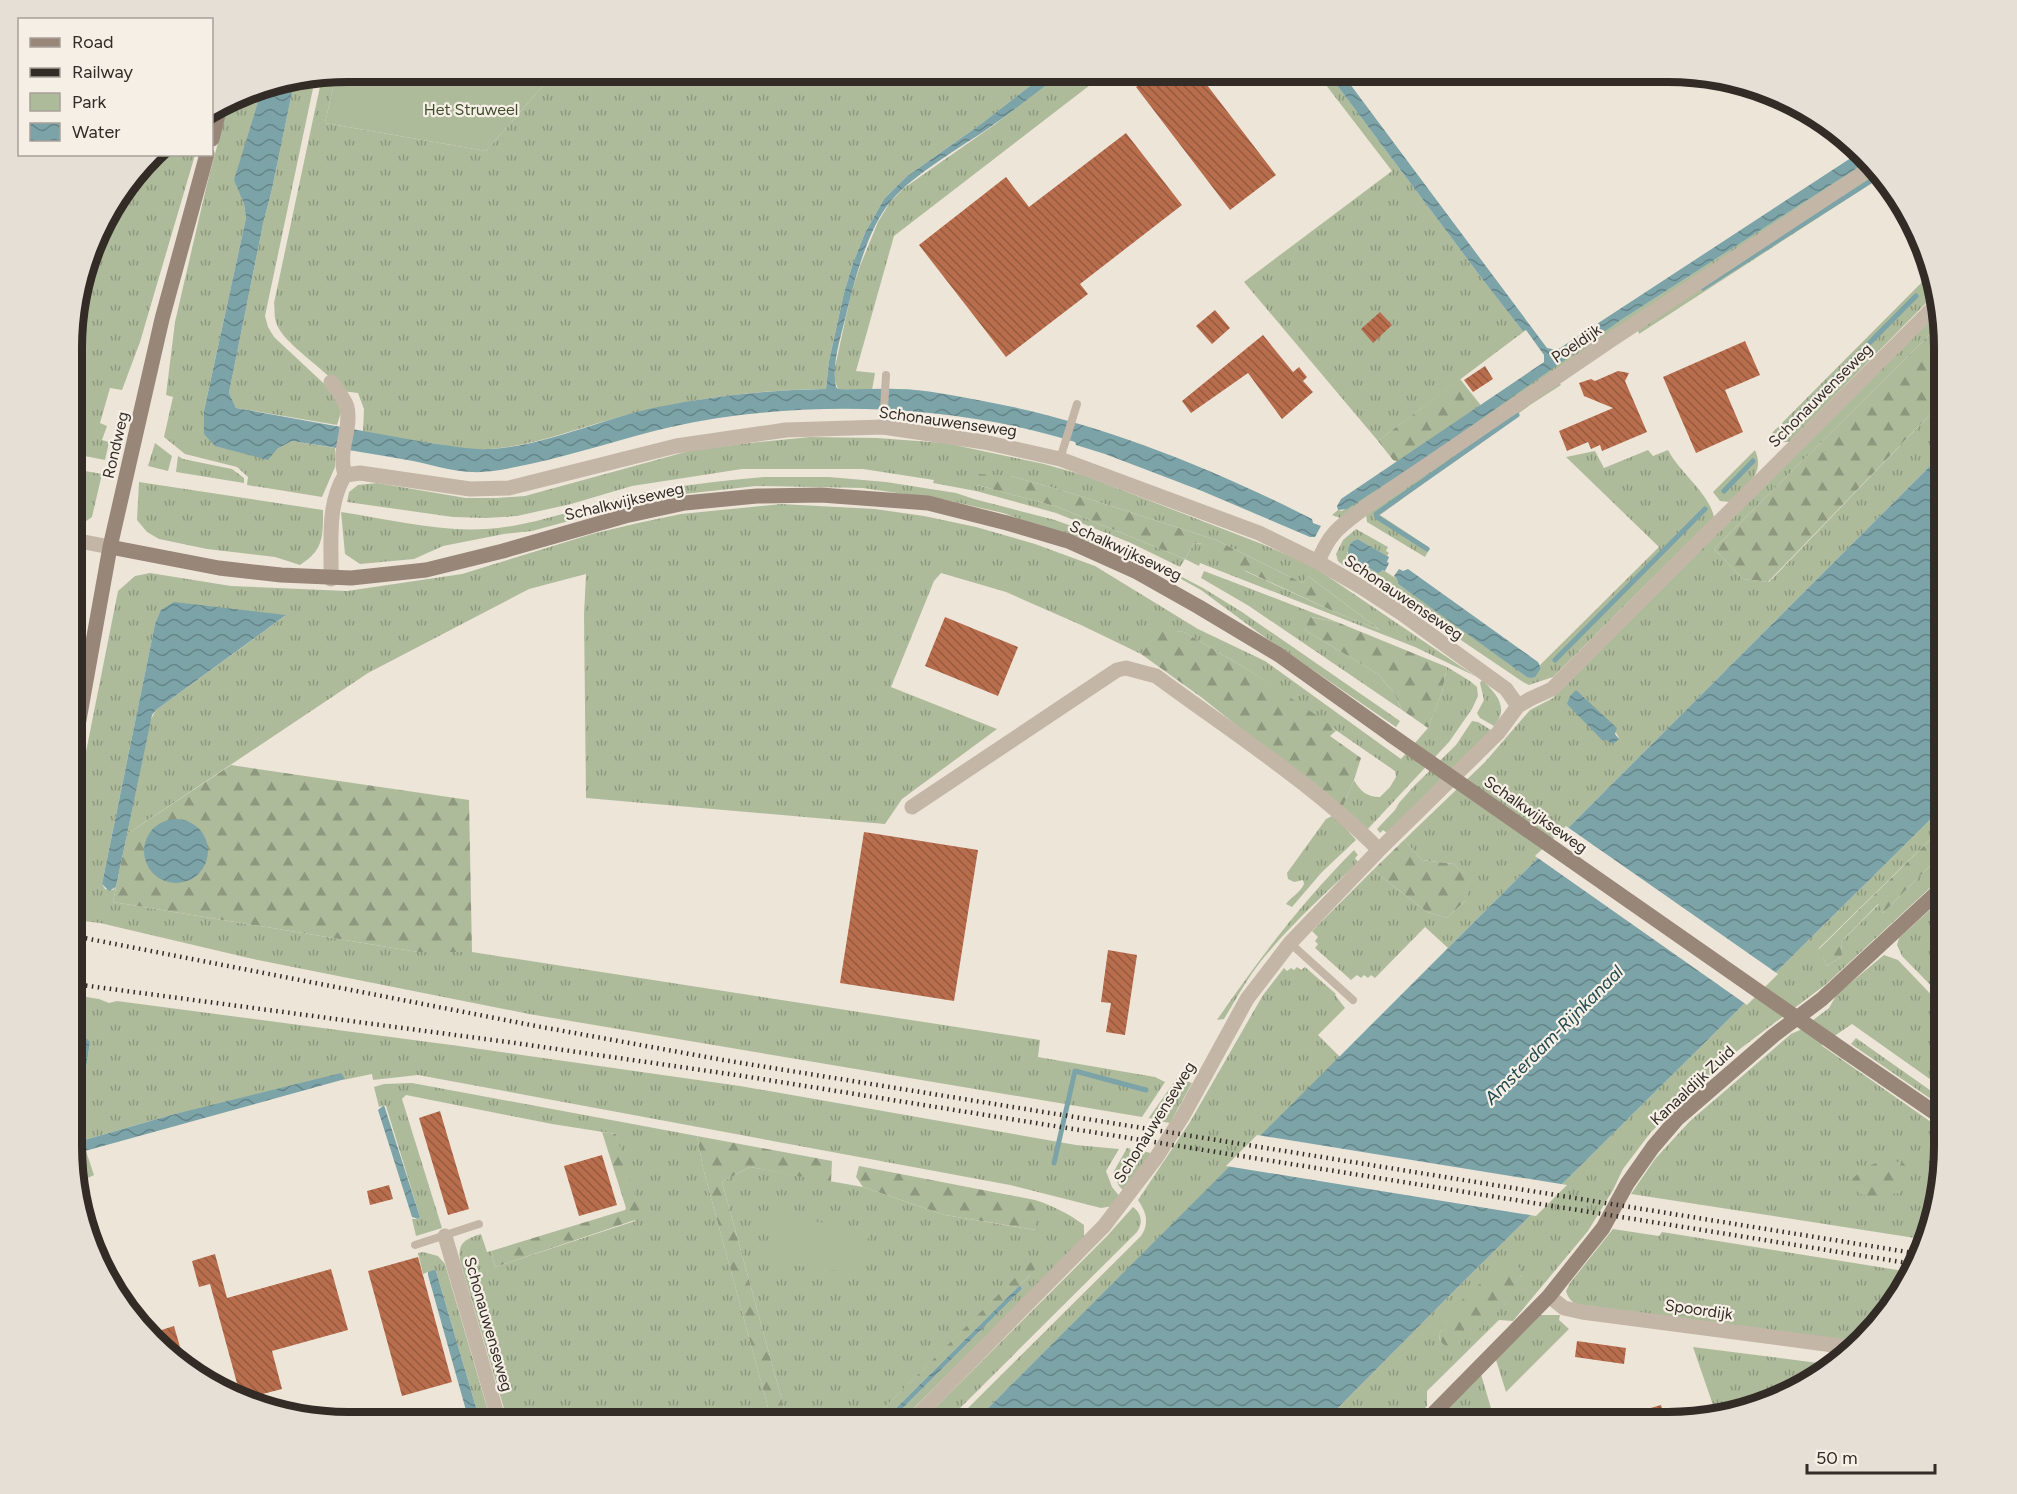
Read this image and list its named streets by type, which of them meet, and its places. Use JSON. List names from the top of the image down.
{
  "streets": {
    "street": [
      "Poeldijk",
      "Schonauwenseweg",
      "Rondweg",
      "Schalkwijkseweg",
      "Kanaaldijk Zuid",
      "Spoordijk"
    ]
  },
  "crossings": [
    ["Poeldijk", "Schonauwenseweg"],
    ["Rondweg", "Schalkwijkseweg"],
    ["Kanaaldijk Zuid", "Spoordijk"]
  ],
  "water": ["Amsterdam-Rijnkanaal"],
  "parks": ["Het Struweel"],
  "legend": [
    "Road",
    "Railway",
    "Park",
    "Water"
  ],
  "scale_bar": "50 m"
}
